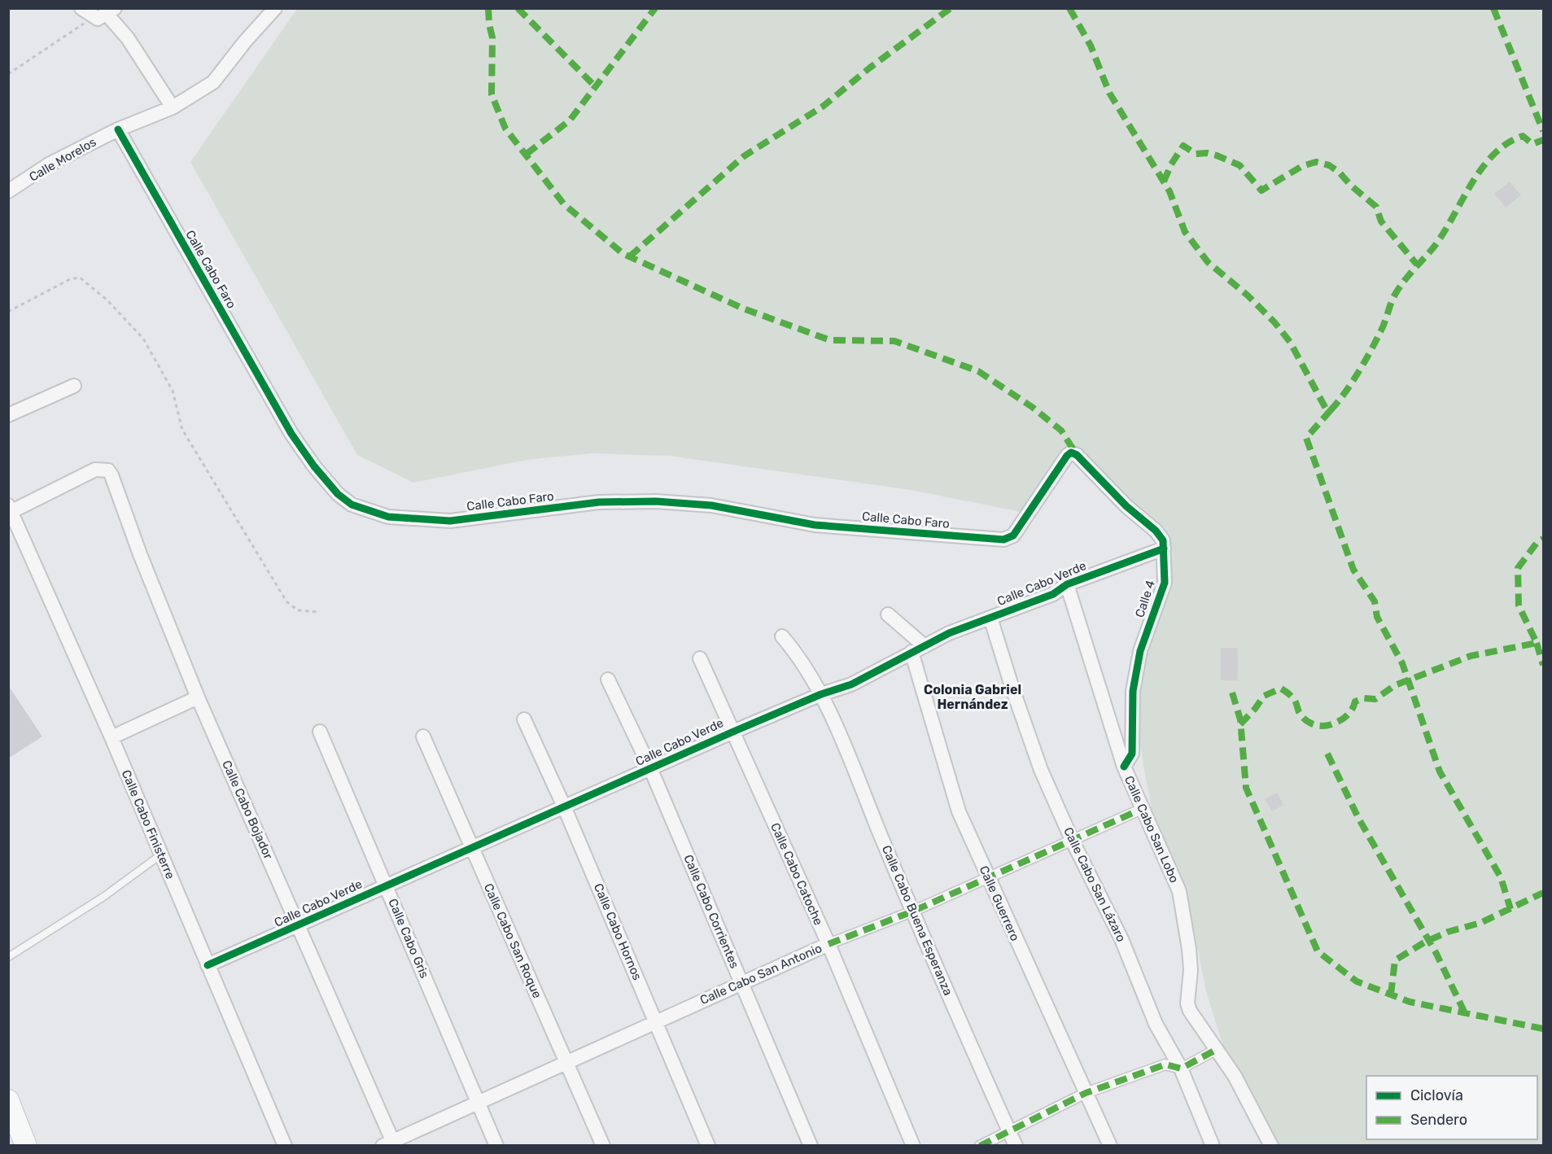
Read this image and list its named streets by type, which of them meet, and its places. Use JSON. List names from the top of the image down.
{
  "streets": {
    "street": [
      "Calle Morelos",
      "Calle Cabo Faro",
      "Calle Cabo Verde",
      "Calle 4",
      "Calle Cabo Bojador",
      "Calle Cabo Finisterre",
      "Calle Cabo San Lobo",
      "Calle Cabo Catoche",
      "Calle Cabo San Lázaro",
      "Calle Guerrero",
      "Calle Cabo Corrientes",
      "Calle Cabo Buena Esperanza",
      "Calle Cabo Hornos",
      "Calle Cabo Gris",
      "Calle Cabo San Roque",
      "Calle Cabo San Antonio"
    ]
  },
  "crossings": [
    ["Calle Morelos", "Calle Cabo Faro"],
    ["Calle Cabo Faro", "Calle 4"],
    ["Calle Cabo Verde", "Calle 4"],
    ["Calle Cabo Verde", "Calle Cabo Bojador"],
    ["Calle Cabo Verde", "Calle Cabo Finisterre"],
    ["Calle Cabo Verde", "Calle Cabo San Lobo"],
    ["Calle Cabo Verde", "Calle Cabo Catoche"],
    ["Calle Cabo Verde", "Calle Cabo San Lázaro"],
    ["Calle Cabo Verde", "Calle Guerrero"],
    ["Calle Cabo Verde", "Calle Cabo Corrientes"],
    ["Calle Cabo Verde", "Calle Cabo Buena Esperanza"],
    ["Calle Cabo Verde", "Calle Cabo Hornos"],
    ["Calle Cabo Verde", "Calle Cabo Gris"],
    ["Calle Cabo Verde", "Calle Cabo San Roque"],
    ["Calle 4", "Calle Cabo San Lobo"],
    ["Calle Cabo Bojador", "Calle Cabo Finisterre"],
    ["Calle Cabo Bojador", "Calle Cabo San Antonio"],
    ["Calle Cabo San Lobo", "Calle Cabo San Antonio"],
    ["Calle Cabo Catoche", "Calle Cabo San Antonio"],
    ["Calle Cabo San Lázaro", "Calle Cabo San Antonio"],
    ["Calle Guerrero", "Calle Cabo San Antonio"],
    ["Calle Cabo Corrientes", "Calle Cabo San Antonio"],
    ["Calle Cabo Buena Esperanza", "Calle Cabo San Antonio"],
    ["Calle Cabo Hornos", "Calle Cabo San Antonio"],
    ["Calle Cabo Gris", "Calle Cabo San Antonio"],
    ["Calle Cabo San Roque", "Calle Cabo San Antonio"]
  ],
  "districts": ["Colonia Gabriel Hernández"],
  "legend": ["Ciclovía", "Sendero"]
}
